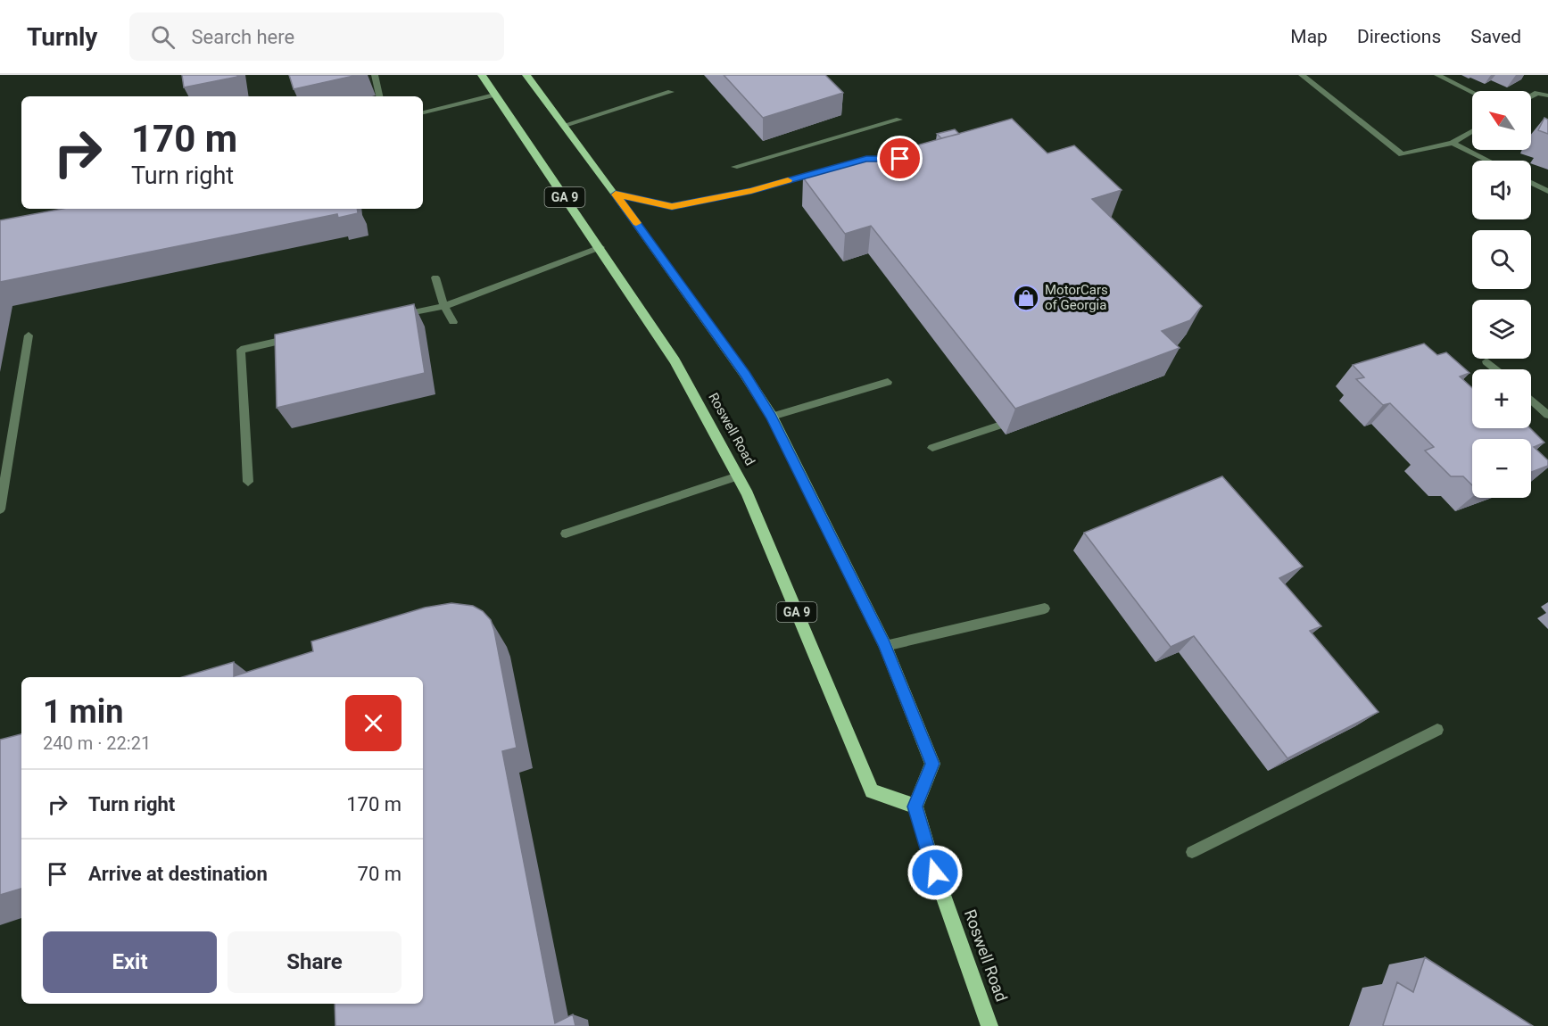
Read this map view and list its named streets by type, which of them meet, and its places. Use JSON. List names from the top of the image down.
{
  "streets": {
    "main road": ["GA 9", "Roswell Road"]
  },
  "places": {
    "shop": ["MotorCars of Georgia"]
  },
  "north": "top left",
  "page": {
    "header": "Turnly",
    "search": "Search here",
    "nav": ["Map", "Directions", "Saved"],
    "map_buttons": ["+", "−"],
    "turn": ["170 m", "Turn right"],
    "heading": ["1 min", "240 m · 22:21"],
    "list": [
      {
        "name": "Turn right",
        "value": "170 m"
      },
      {
        "name": "Arrive at destination",
        "value": "70 m"
      }
    ],
    "buttons": ["Exit", "Share"]
  }
}
